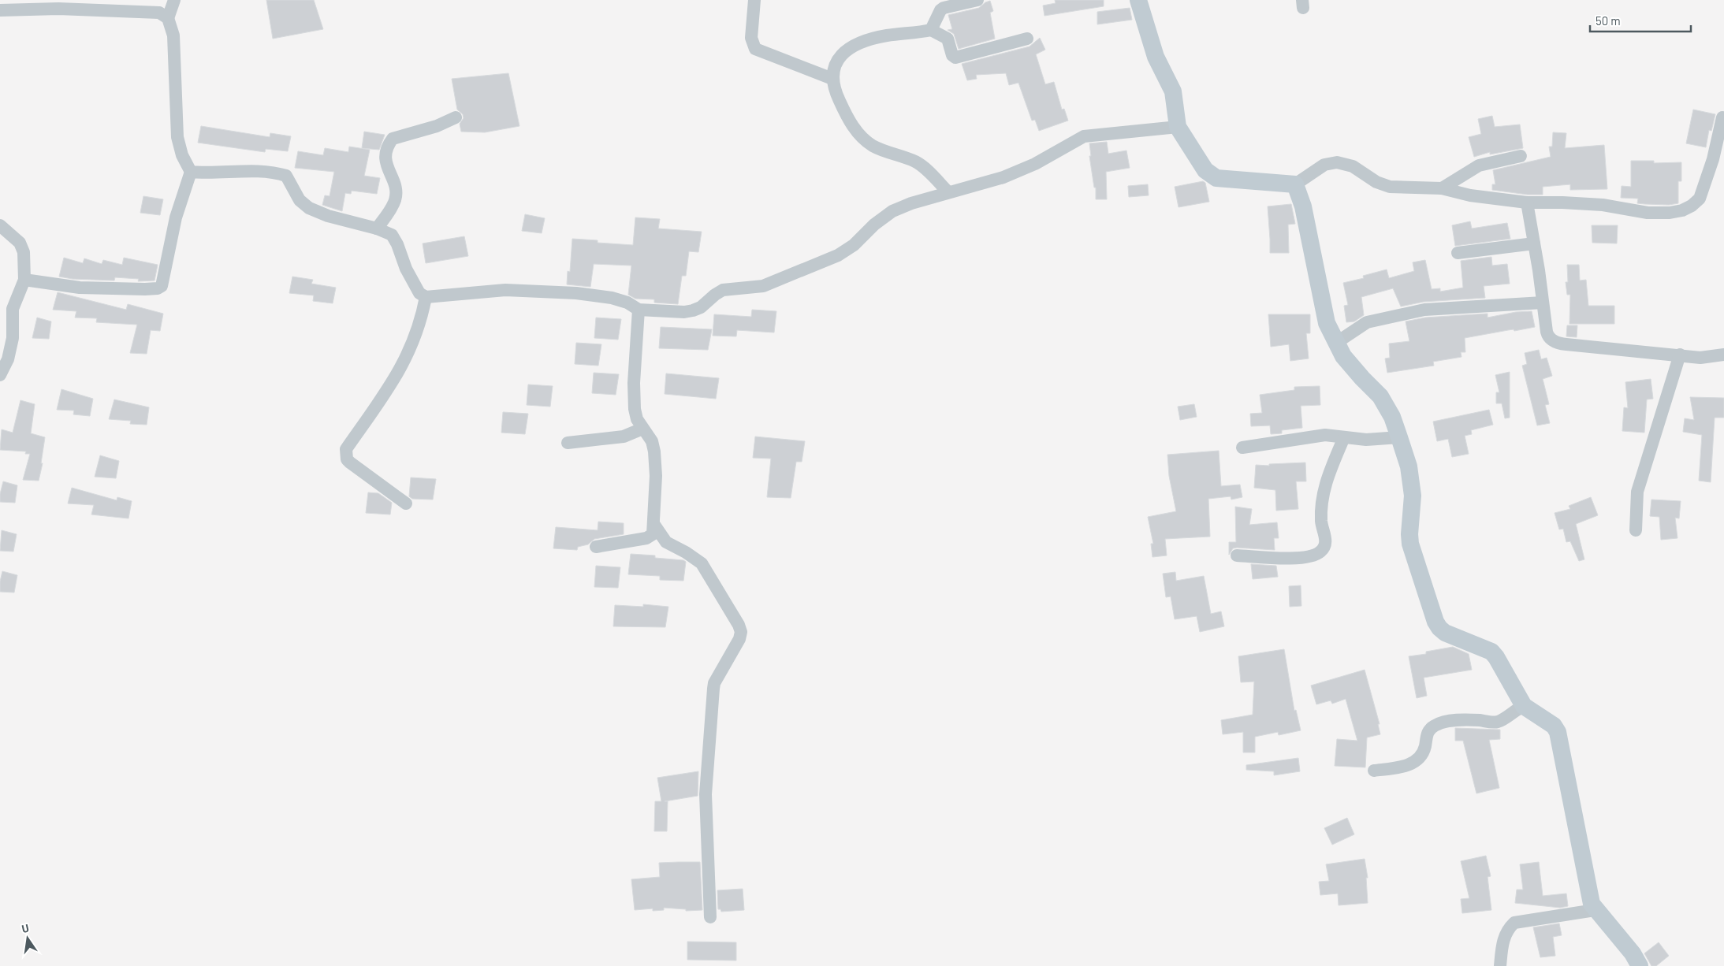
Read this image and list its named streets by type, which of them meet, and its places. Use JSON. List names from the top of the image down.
{
  "scale_bar": "50 m",
  "north": "top"
}
